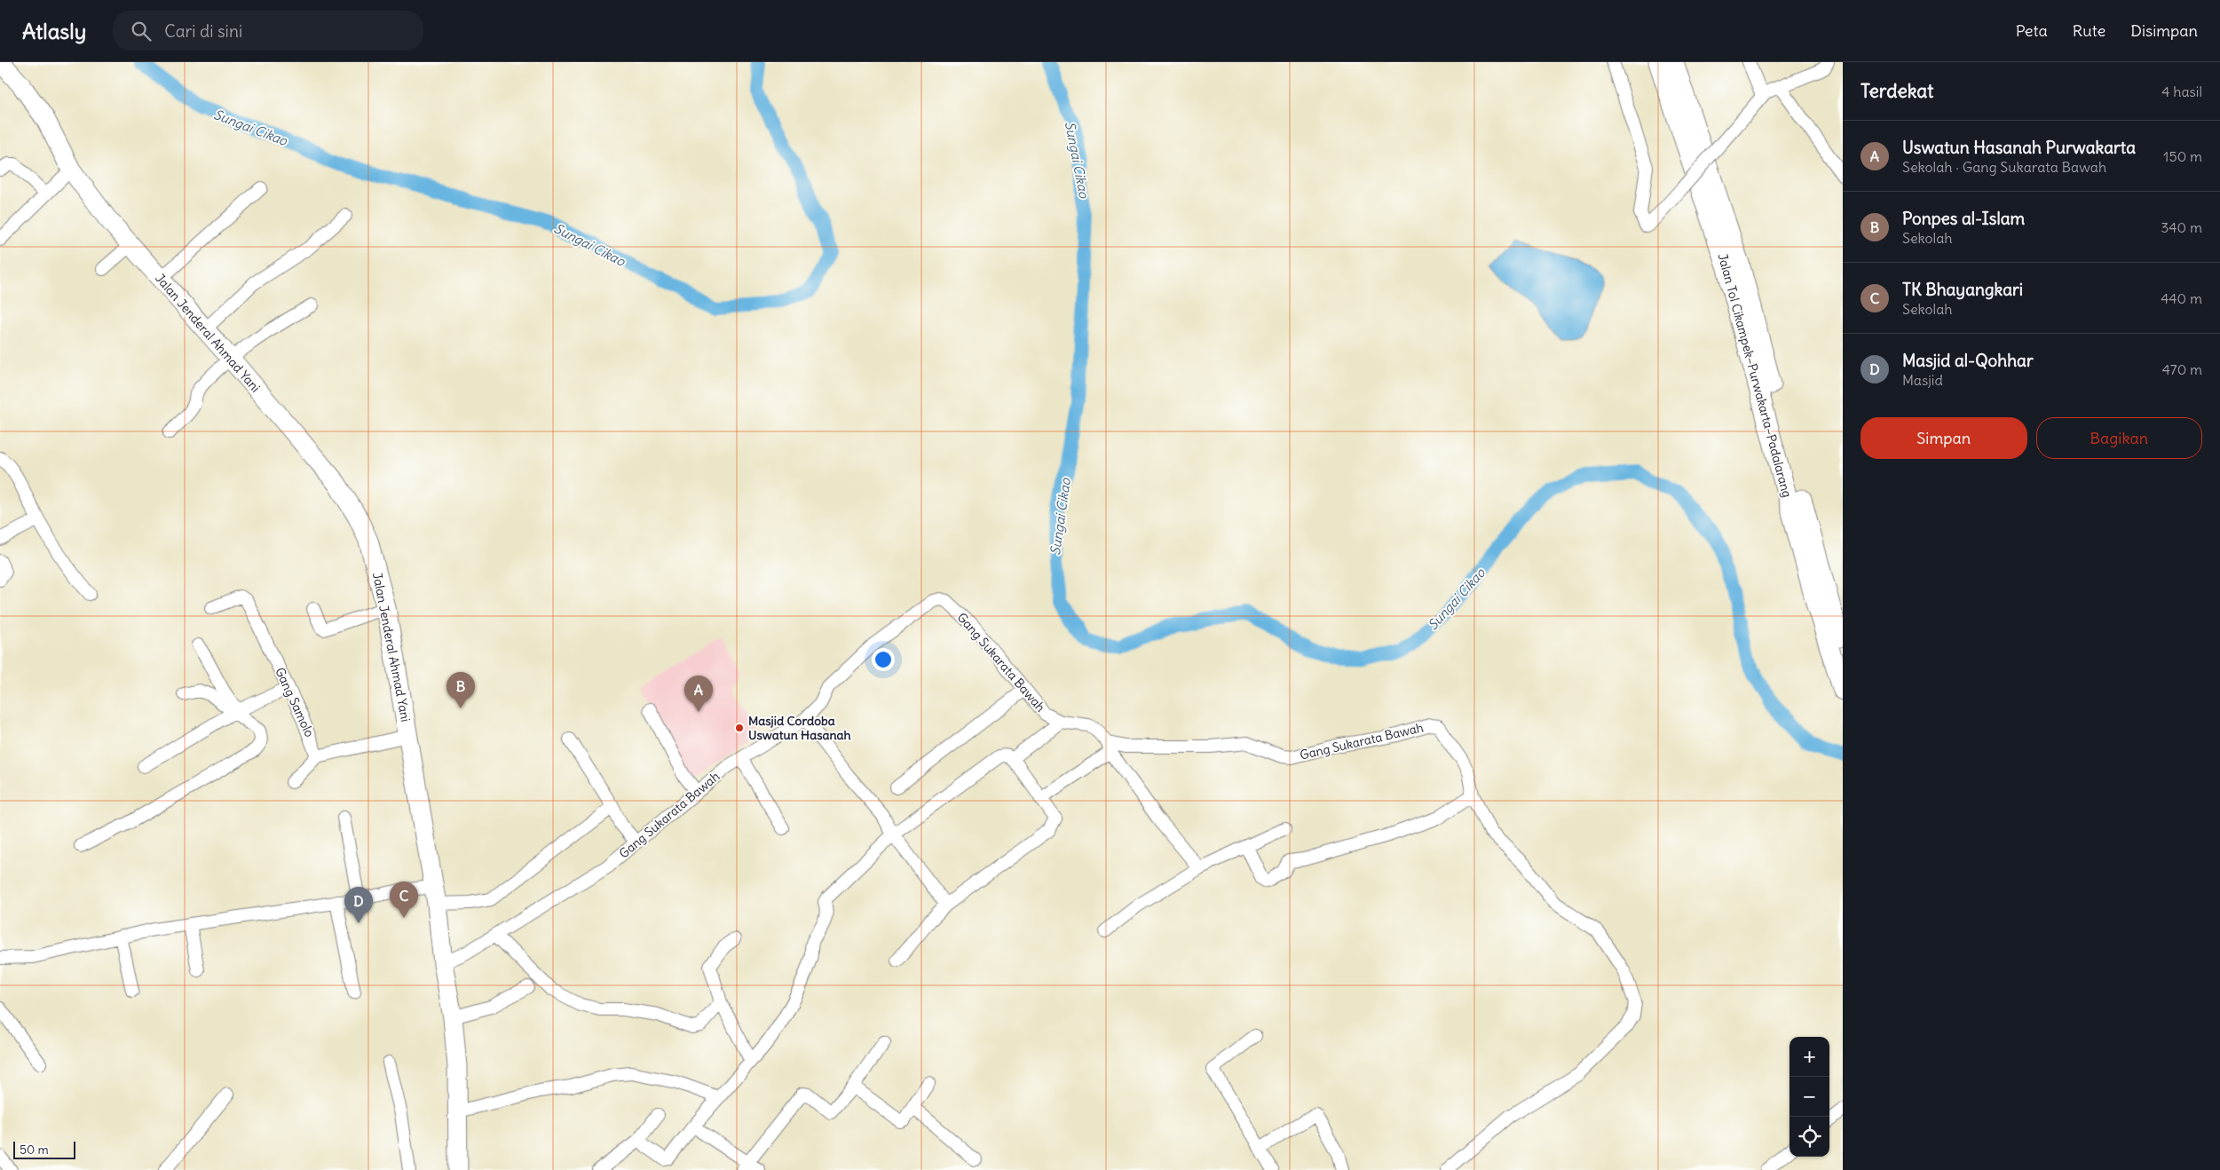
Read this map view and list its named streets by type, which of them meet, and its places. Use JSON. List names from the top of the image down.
{
  "streets": {
    "highway": ["Jalan Jenderal Ahmad Yani", "Jalan Tol Cikampek–Purwakarta–Padalarang"],
    "street": ["Gang Sukarata Bawah", "Gang Samolo"]
  },
  "crossings": [
    ["Jalan Jenderal Ahmad Yani", "Gang Sukarata Bawah"]
  ],
  "water": ["Sungai Cikao"],
  "places": ["Masjid Cordoba Uswatun Hasanah"],
  "scale_bar": "50 m",
  "page": {
    "header": "Atlasly",
    "search": "Cari di sini",
    "nav": ["Peta", "Rute", "Disimpan"],
    "heading": ["Terdekat", "4 hasil"],
    "list": [
      {
        "mark": "A",
        "name": "Uswatun Hasanah Purwakarta",
        "note": "Sekolah · Gang Sukarata Bawah",
        "value": "150 m"
      },
      {
        "mark": "B",
        "name": "Ponpes al-Islam",
        "note": "Sekolah",
        "value": "340 m"
      },
      {
        "mark": "C",
        "name": "TK Bhayangkari",
        "note": "Sekolah",
        "value": "440 m"
      },
      {
        "mark": "D",
        "name": "Masjid al-Qohhar",
        "note": "Masjid",
        "value": "470 m"
      }
    ],
    "buttons": ["Simpan", "Bagikan"],
    "pins": [
      "B",
      "A",
      "C",
      "D"
    ],
    "map_buttons": ["+", "−"],
    "scale": "50 m"
  }
}
